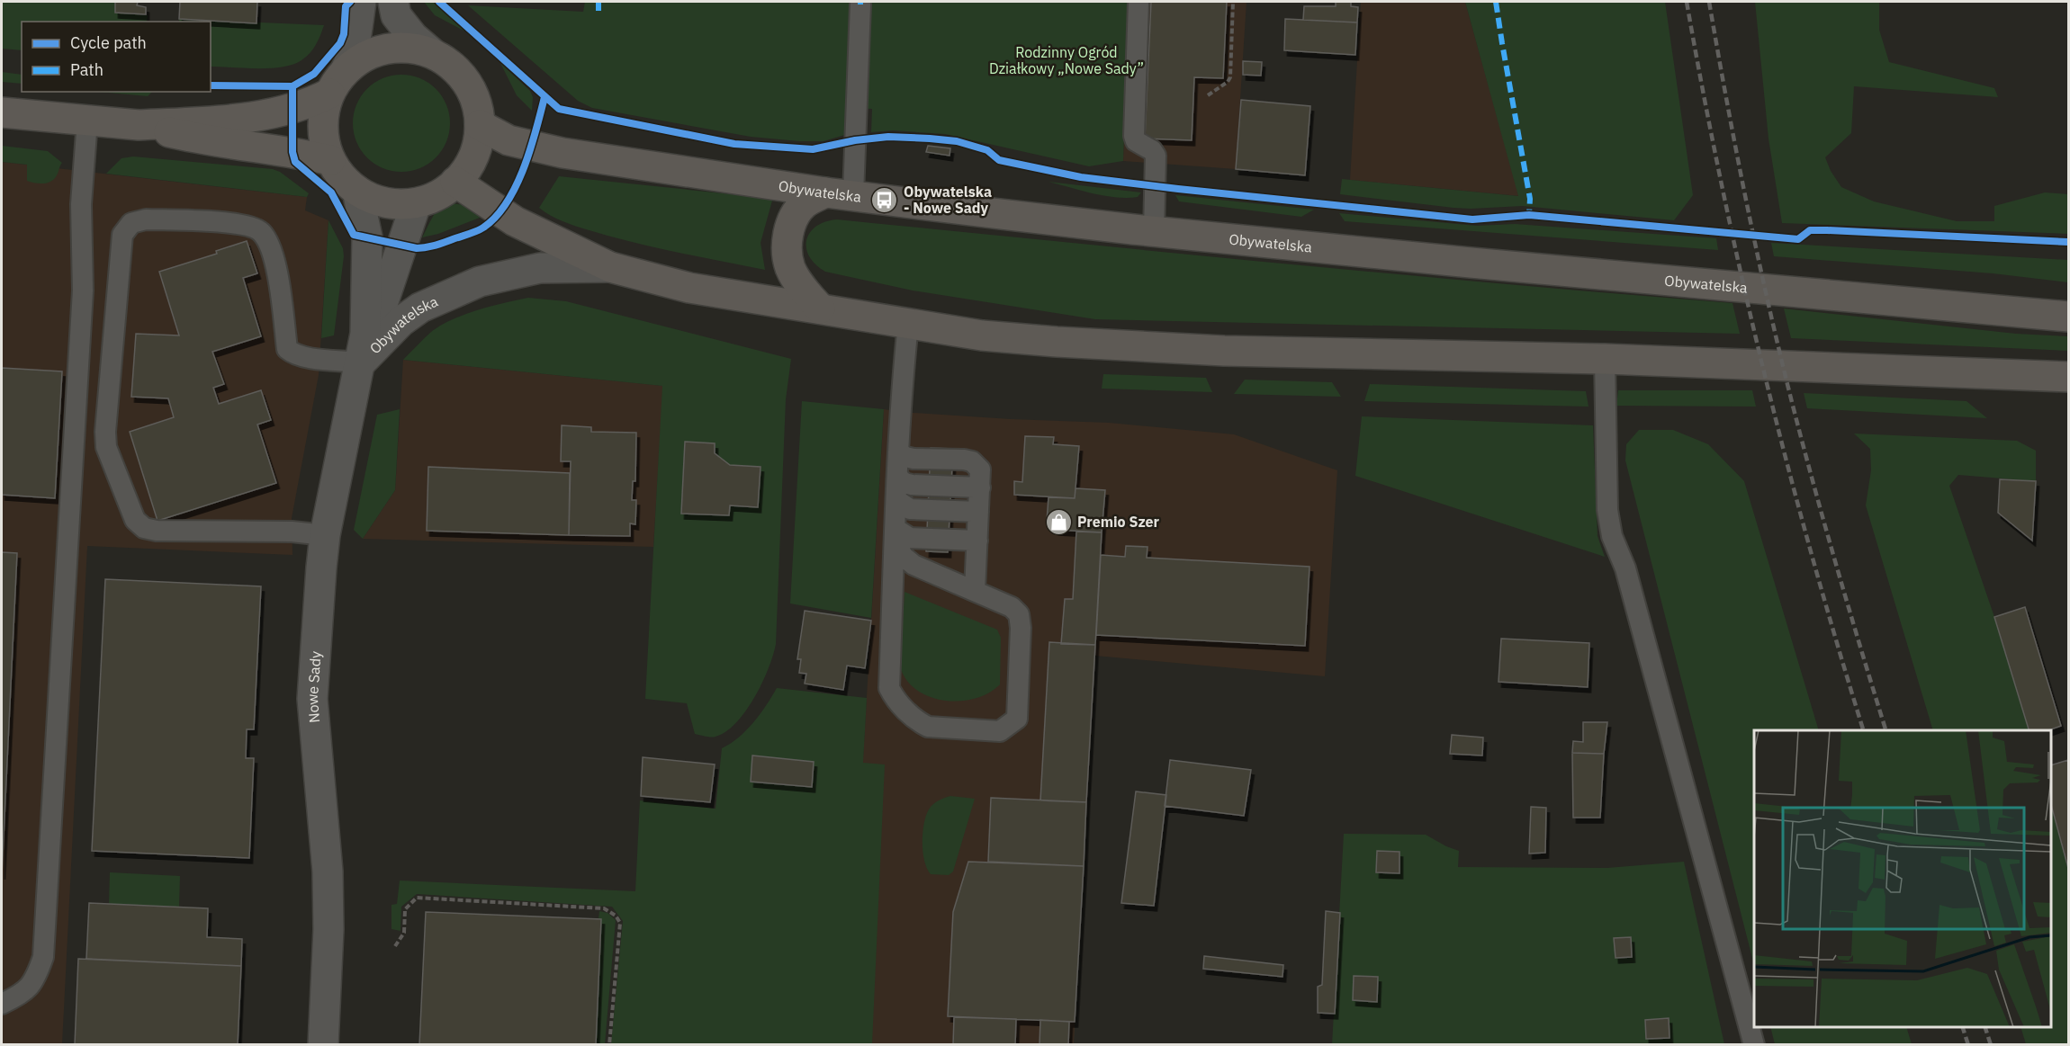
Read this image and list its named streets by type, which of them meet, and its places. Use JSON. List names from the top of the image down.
{
  "streets": {
    "main road": ["Obywatelska"],
    "street": ["Nowe Sady"]
  },
  "crossings": [
    ["Obywatelska", "Nowe Sady"]
  ],
  "parks": ["Rodzinny Ogród Działkowy „Nowe Sady”"],
  "places": {
    "bus stop": ["Obywatelska - Nowe Sady"],
    "shop": ["Premio Szer"]
  },
  "legend": ["Cycle path", "Path"]
}
